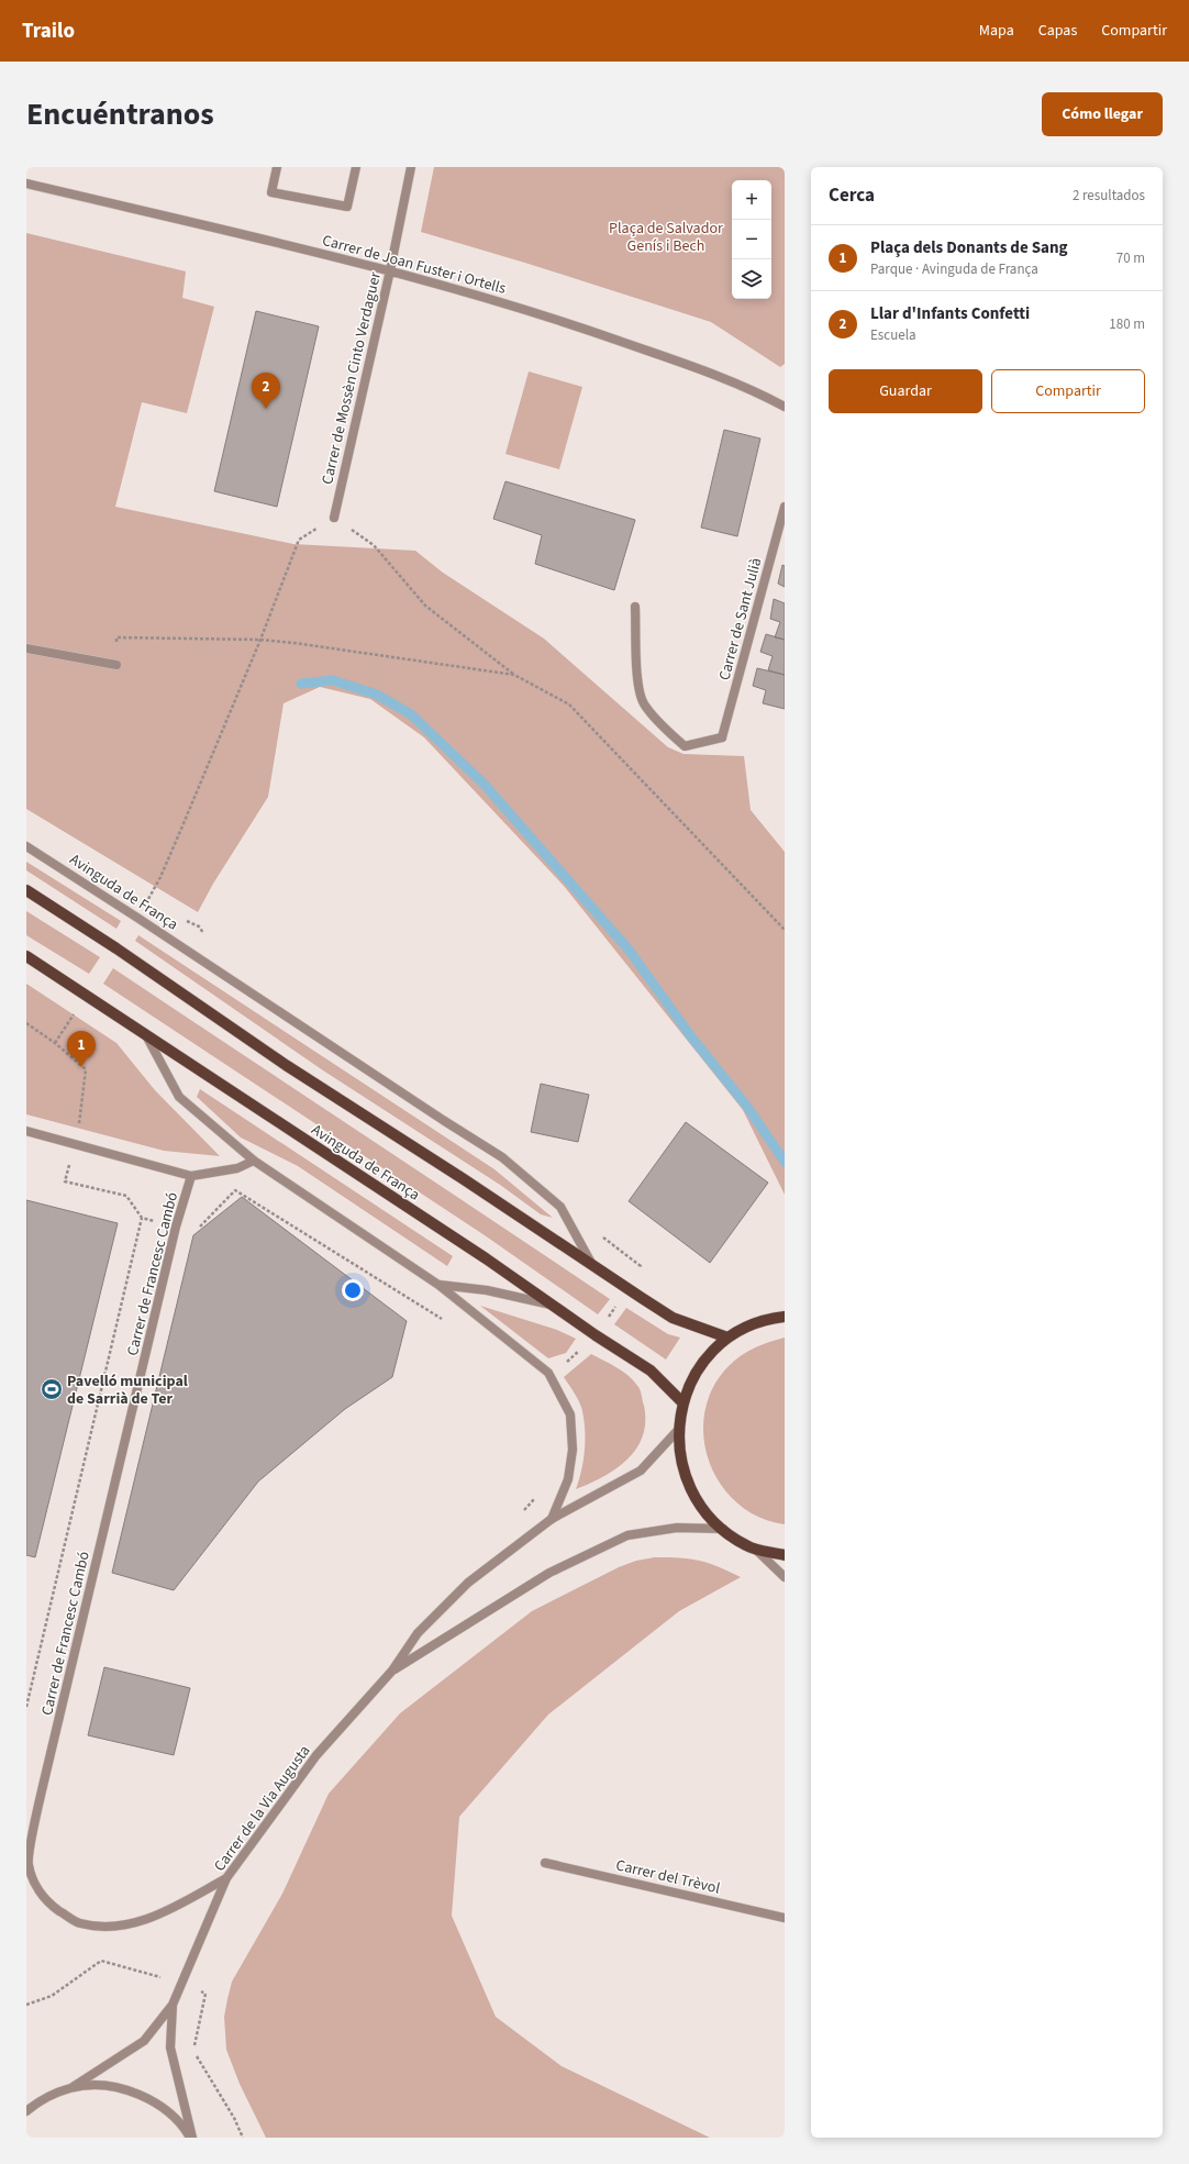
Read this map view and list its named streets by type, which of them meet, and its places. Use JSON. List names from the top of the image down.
{
  "streets": {
    "main road": ["Avinguda de França"],
    "street": [
      "Carrer de Joan Fuster i Ortells",
      "Carrer de Mossèn Cinto Verdaguer",
      "Carrer de Sant Julià",
      "Carrer de Francesc Cambó",
      "Carrer de la Via Augusta",
      "Carrer del Trèvol"
    ]
  },
  "crossings": [
    ["Carrer de Joan Fuster i Ortells", "Carrer de Mossèn Cinto Verdaguer"],
    ["Carrer de Francesc Cambó", "Carrer de la Via Augusta"]
  ],
  "parks": ["Plaça de Salvador Genís i Bech"],
  "places": {
    "sports": ["Pavelló municipal de Sarrià de Ter"]
  },
  "page": {
    "header": "Trailo",
    "nav": ["Mapa", "Capas", "Compartir"],
    "title": "Encuéntranos",
    "buttons": [
      "Cómo llegar",
      ["Guardar", "Compartir"]
    ],
    "heading": ["Cerca", "2 resultados"],
    "map_buttons": ["+", "−"],
    "list": [
      {
        "mark": "1",
        "name": "Plaça dels Donants de Sang",
        "note": "Parque · Avinguda de França",
        "value": "70 m"
      },
      {
        "mark": "2",
        "name": "Llar d'Infants Confetti",
        "note": "Escuela",
        "value": "180 m"
      }
    ],
    "pins": ["2", "1"]
  }
}
